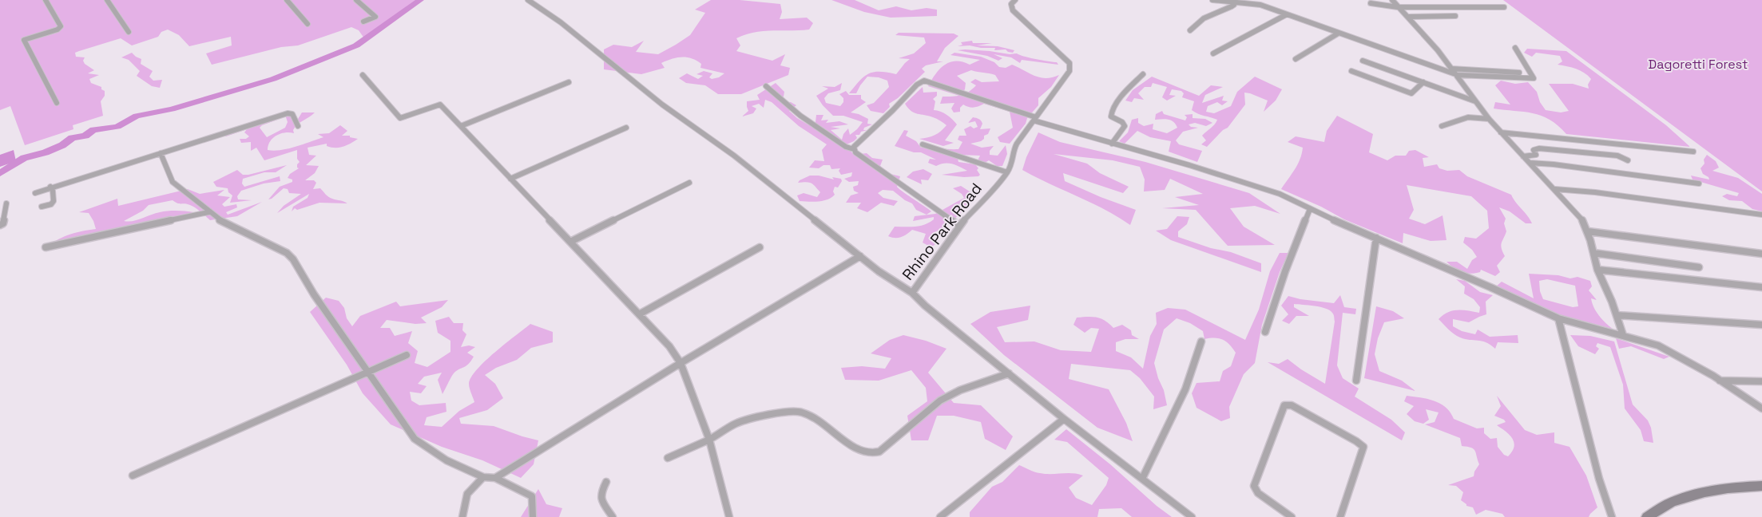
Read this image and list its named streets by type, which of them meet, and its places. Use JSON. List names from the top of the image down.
{
  "streets": {
    "street": ["Rhino Park Road"]
  },
  "parks": ["Dagoretti Forest"]
}
